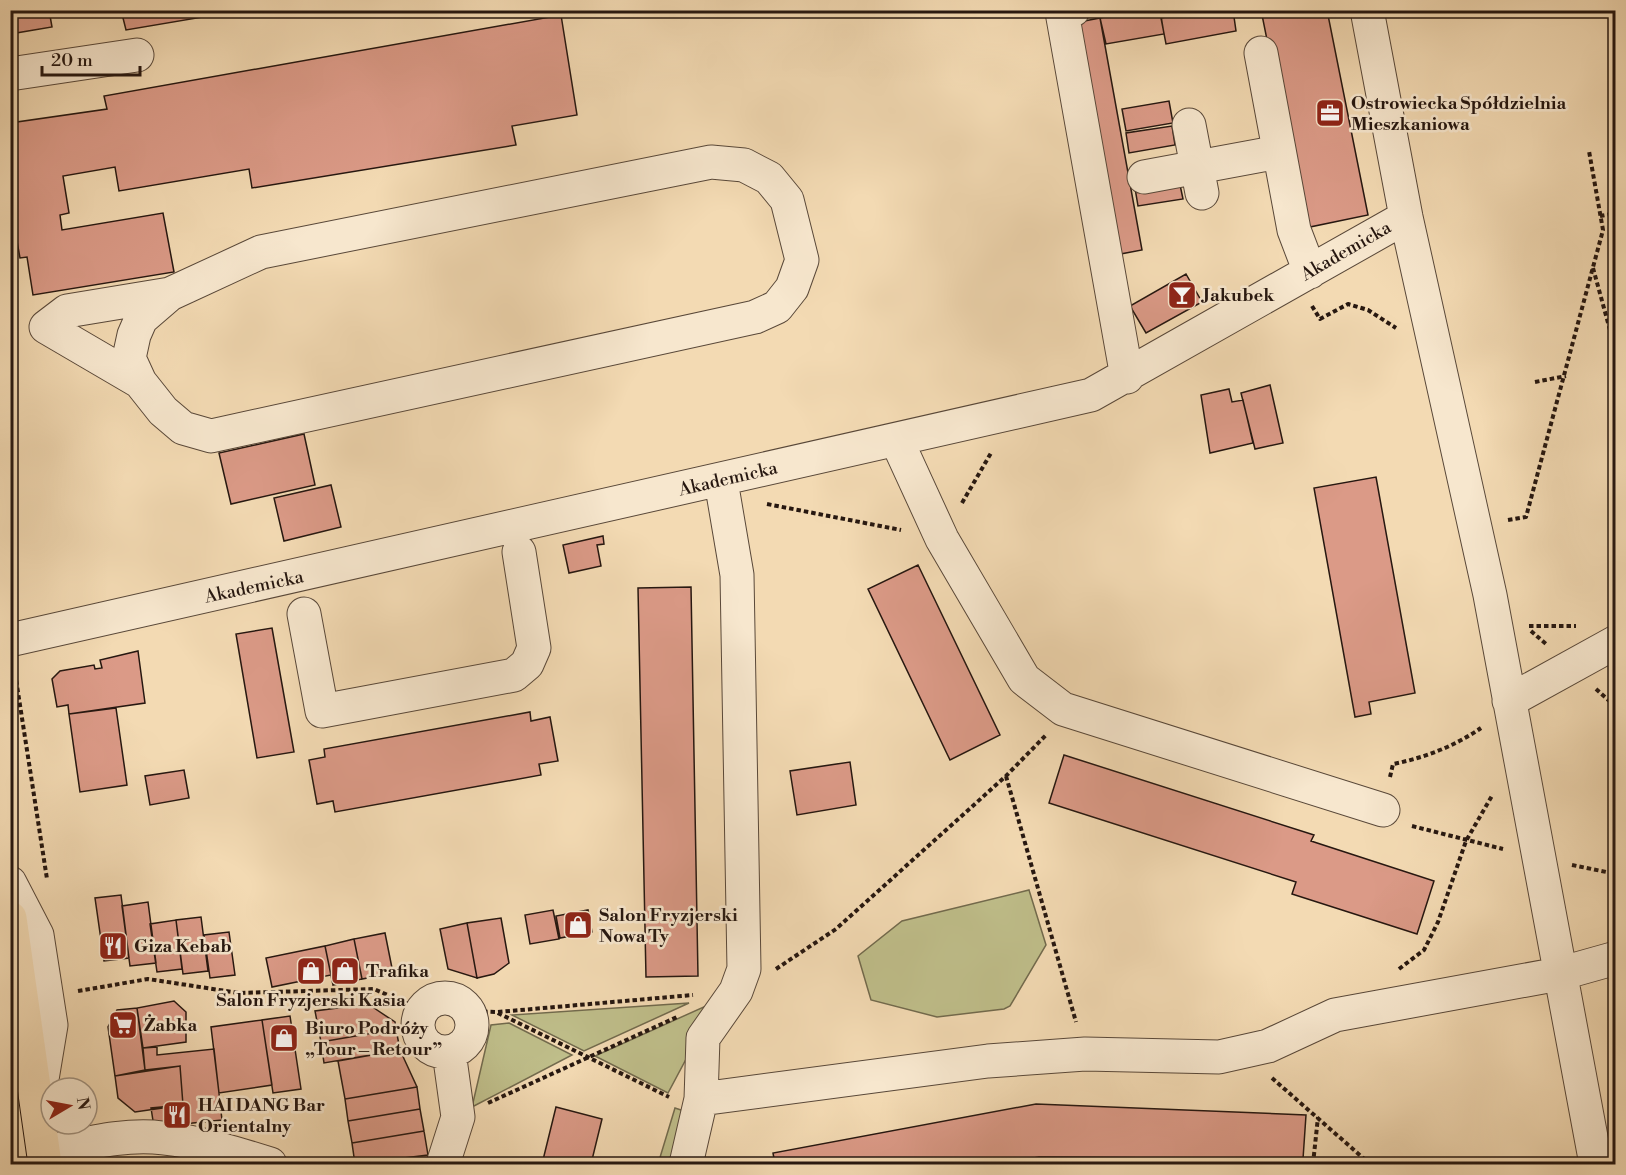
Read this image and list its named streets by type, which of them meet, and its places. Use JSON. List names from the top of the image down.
{
  "streets": {
    "street": ["Akademicka"]
  },
  "places": {
    "office": ["Ostrowiecka Spółdzielnia Mieszkaniowa"],
    "bar": ["Jakubek"],
    "shop": [
      "Salon Fryzjerski Nowa Ty",
      "Salon Fryzjerski Kasia",
      "Trafika",
      "Biuro Podróży „Tour – Retour”"
    ],
    "restaurant": ["Giza Kebab", "HAI DANG Bar Orientalny"],
    "supermarket": ["Żabka"]
  },
  "scale_bar": "20 m",
  "north": "right"
}
